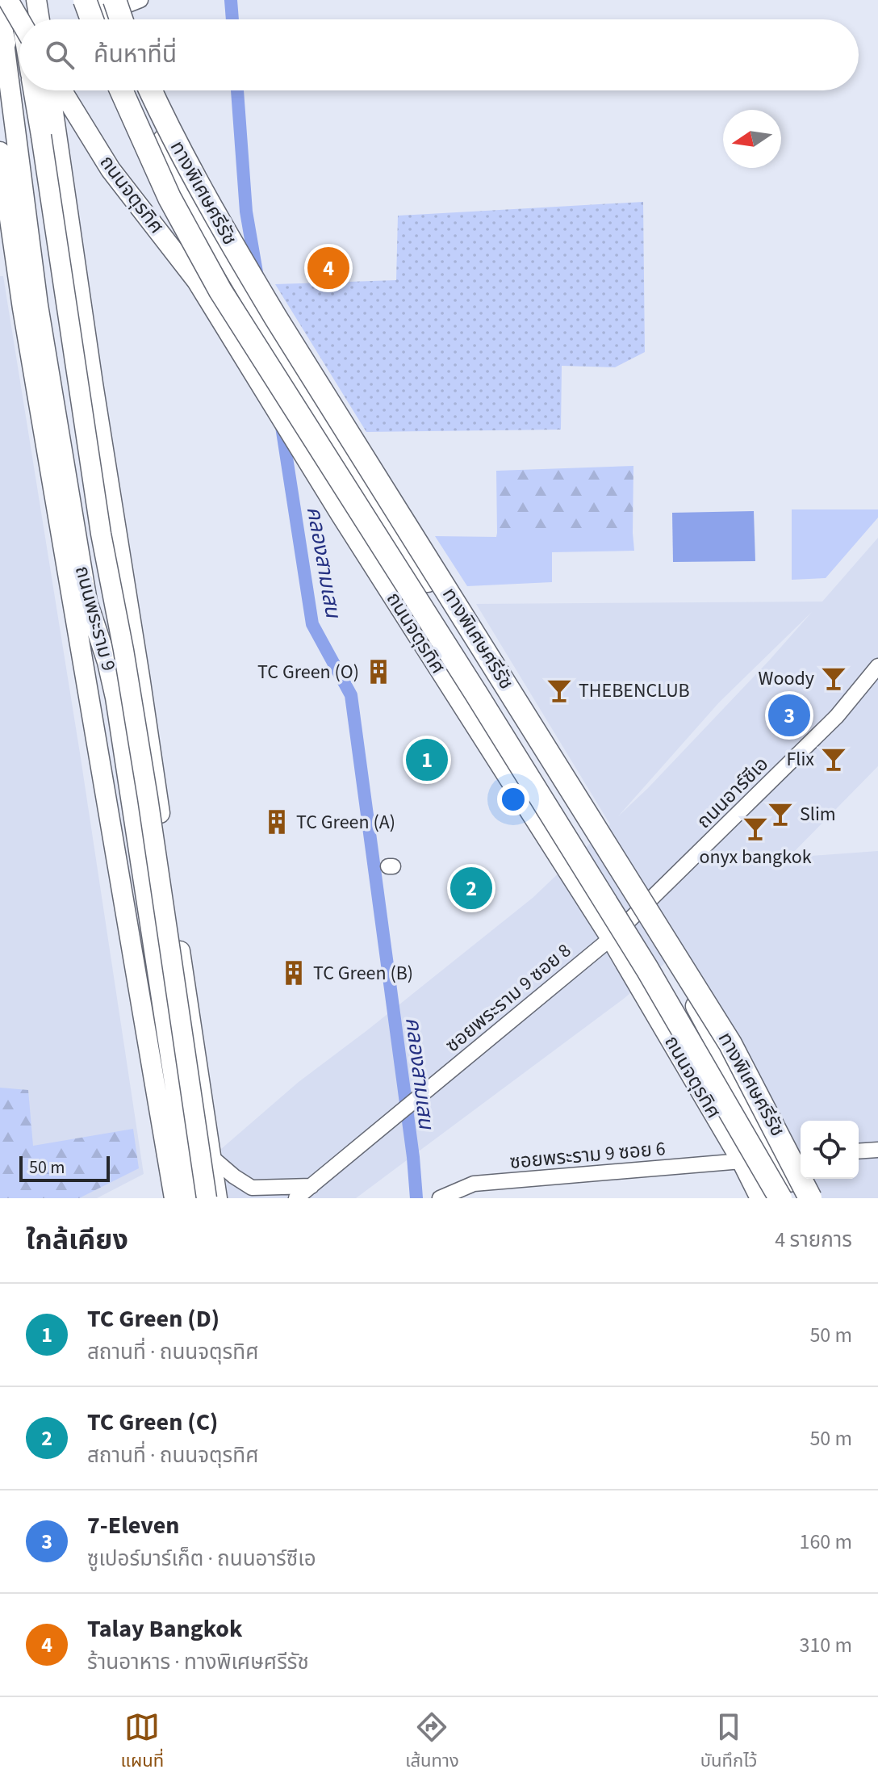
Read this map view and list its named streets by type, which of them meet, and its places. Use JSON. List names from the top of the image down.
{
  "streets": {
    "highway": ["ทางพิเศษศรีรัช"],
    "main road": ["ถนนจตุรทิศ", "ถนนพระราม 9"],
    "street": ["ถนนอาร์ซีเอ", "ซอยพระราม 9 ซอย 8", "ซอยพระราม 9 ซอย 6"]
  },
  "crossings": [
    ["ถนนจตุรทิศ", "ถนนอาร์ซีเอ"],
    ["ถนนจตุรทิศ", "ซอยพระราม 9 ซอย 8"],
    ["ถนนจตุรทิศ", "ซอยพระราม 9 ซอย 6"],
    ["ถนนอาร์ซีเอ", "ซอยพระราม 9 ซอย 8"]
  ],
  "water": ["คลองสามเสน"],
  "places": {
    "building": ["TC Green (O)", "TC Green (A)", "TC Green (B)"],
    "bar": [
      "Woody",
      "THEBENCLUB",
      "Flix",
      "Slim",
      "onyx bangkok"
    ]
  },
  "scale_bar": "50 m",
  "north": "left",
  "page": {
    "search": "ค้นหาที่นี่",
    "pins": [
      "4",
      "3",
      "1",
      "2"
    ],
    "scale": "50 m",
    "heading": ["ใกล้เคียง", "4 รายการ"],
    "list": [
      {
        "mark": "1",
        "name": "TC Green (D)",
        "note": "สถานที่ · ถนนจตุรทิศ",
        "value": "50 m"
      },
      {
        "mark": "2",
        "name": "TC Green (C)",
        "note": "สถานที่ · ถนนจตุรทิศ",
        "value": "50 m"
      },
      {
        "mark": "3",
        "name": "7-Eleven",
        "note": "ซูเปอร์มาร์เก็ต · ถนนอาร์ซีเอ",
        "value": "160 m"
      },
      {
        "mark": "4",
        "name": "Talay Bangkok",
        "note": "ร้านอาหาร · ทางพิเศษศรีรัช",
        "value": "310 m"
      }
    ],
    "nav": ["แผนที่", "เส้นทาง", "บันทึกไว้"]
  }
}
